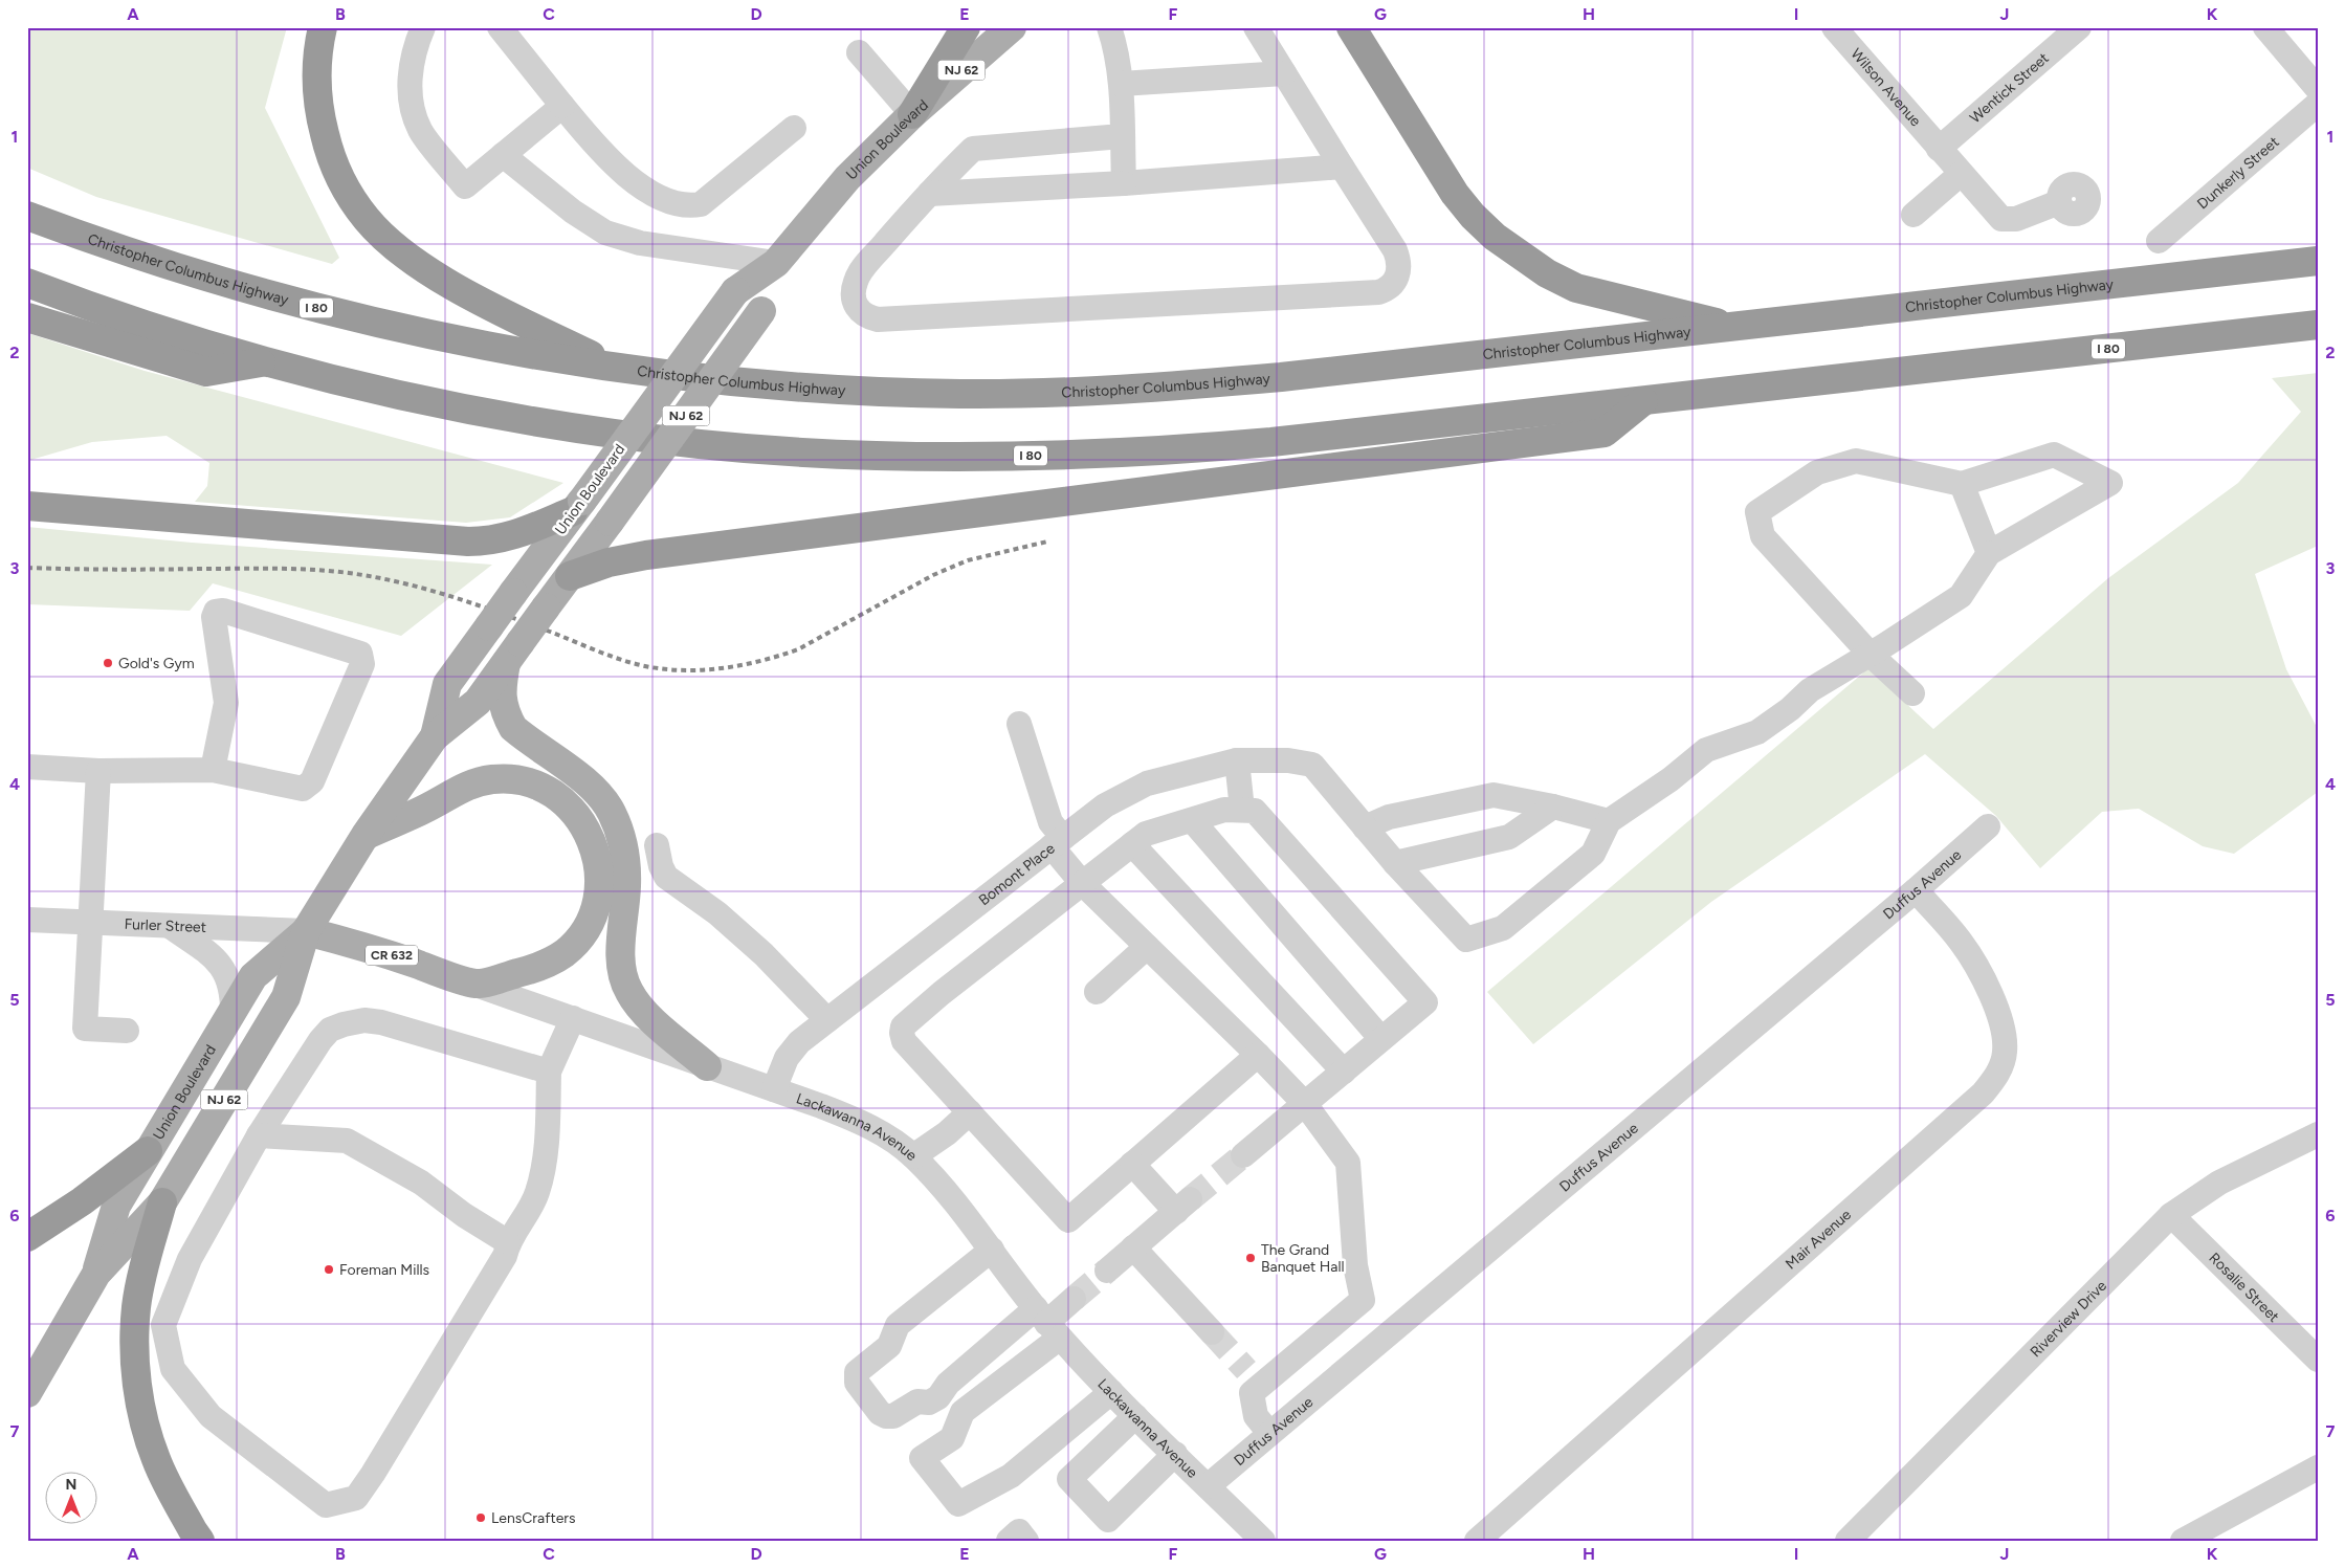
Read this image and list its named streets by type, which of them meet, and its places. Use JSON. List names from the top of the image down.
{
  "streets": {
    "highway": ["Christopher Columbus Highway", "I 80"],
    "main road": [
      "NJ 62",
      "Union Boulevard",
      "CR 632",
      "Lackawanna Avenue"
    ],
    "street": [
      "Wilson Avenue",
      "Wentick Street",
      "Dunkerly Street",
      "Bomont Place",
      "Duffus Avenue",
      "Furler Street",
      "Mair Avenue",
      "Rosalie Street",
      "Riverview Drive"
    ]
  },
  "crossings": [
    ["Wilson Avenue", "Wentick Street"],
    ["Union Boulevard", "Furler Street"],
    ["Union Boulevard", "Lackawanna Avenue"],
    ["Bomont Place", "Lackawanna Avenue"],
    ["Duffus Avenue", "Lackawanna Avenue"],
    ["Duffus Avenue", "Mair Avenue"],
    ["Furler Street", "Lackawanna Avenue"],
    ["Rosalie Street", "Riverview Drive"]
  ],
  "places": [
    "Gold's Gym",
    "The Grand Banquet Hall",
    "Foreman Mills",
    "LensCrafters"
  ],
  "north": "top",
  "grid": {
    "columns": [
      "A",
      "B",
      "C",
      "D",
      "E",
      "F",
      "G",
      "H",
      "I",
      "J",
      "K"
    ],
    "rows": [
      "1",
      "2",
      "3",
      "4",
      "5",
      "6",
      "7"
    ]
  }
}
